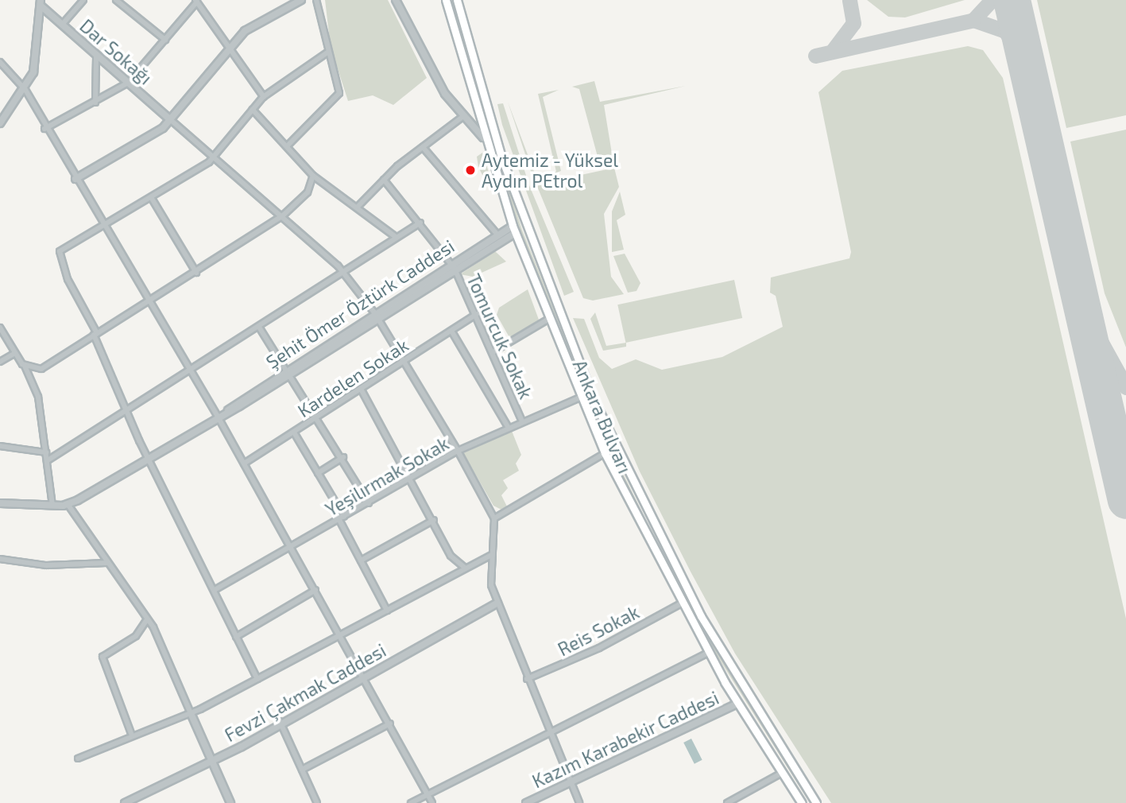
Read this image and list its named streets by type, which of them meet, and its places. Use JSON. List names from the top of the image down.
{
  "streets": {
    "main road": ["Ankara Bulvarı"],
    "street": [
      "Dar Sokağı",
      "Şehit Ömer Öztürk Caddesi",
      "Tomurcuk Sokak",
      "Kardelen Sokak",
      "Yeşilırmak Sokak",
      "Reis Sokak",
      "Fevzi Çakmak Caddesi",
      "Kazım Karabekir Caddesi"
    ]
  },
  "crossings": [
    ["Şehit Ömer Öztürk Caddesi", "Tomurcuk Sokak"],
    ["Şehit Ömer Öztürk Caddesi", "Ankara Bulvarı"],
    ["Tomurcuk Sokak", "Kardelen Sokak"],
    ["Tomurcuk Sokak", "Yeşilırmak Sokak"],
    ["Ankara Bulvarı", "Yeşilırmak Sokak"],
    ["Ankara Bulvarı", "Reis Sokak"],
    ["Ankara Bulvarı", "Kazım Karabekir Caddesi"]
  ],
  "places": ["Aytemiz - Yüksel Aydın PEtrol"]
}
